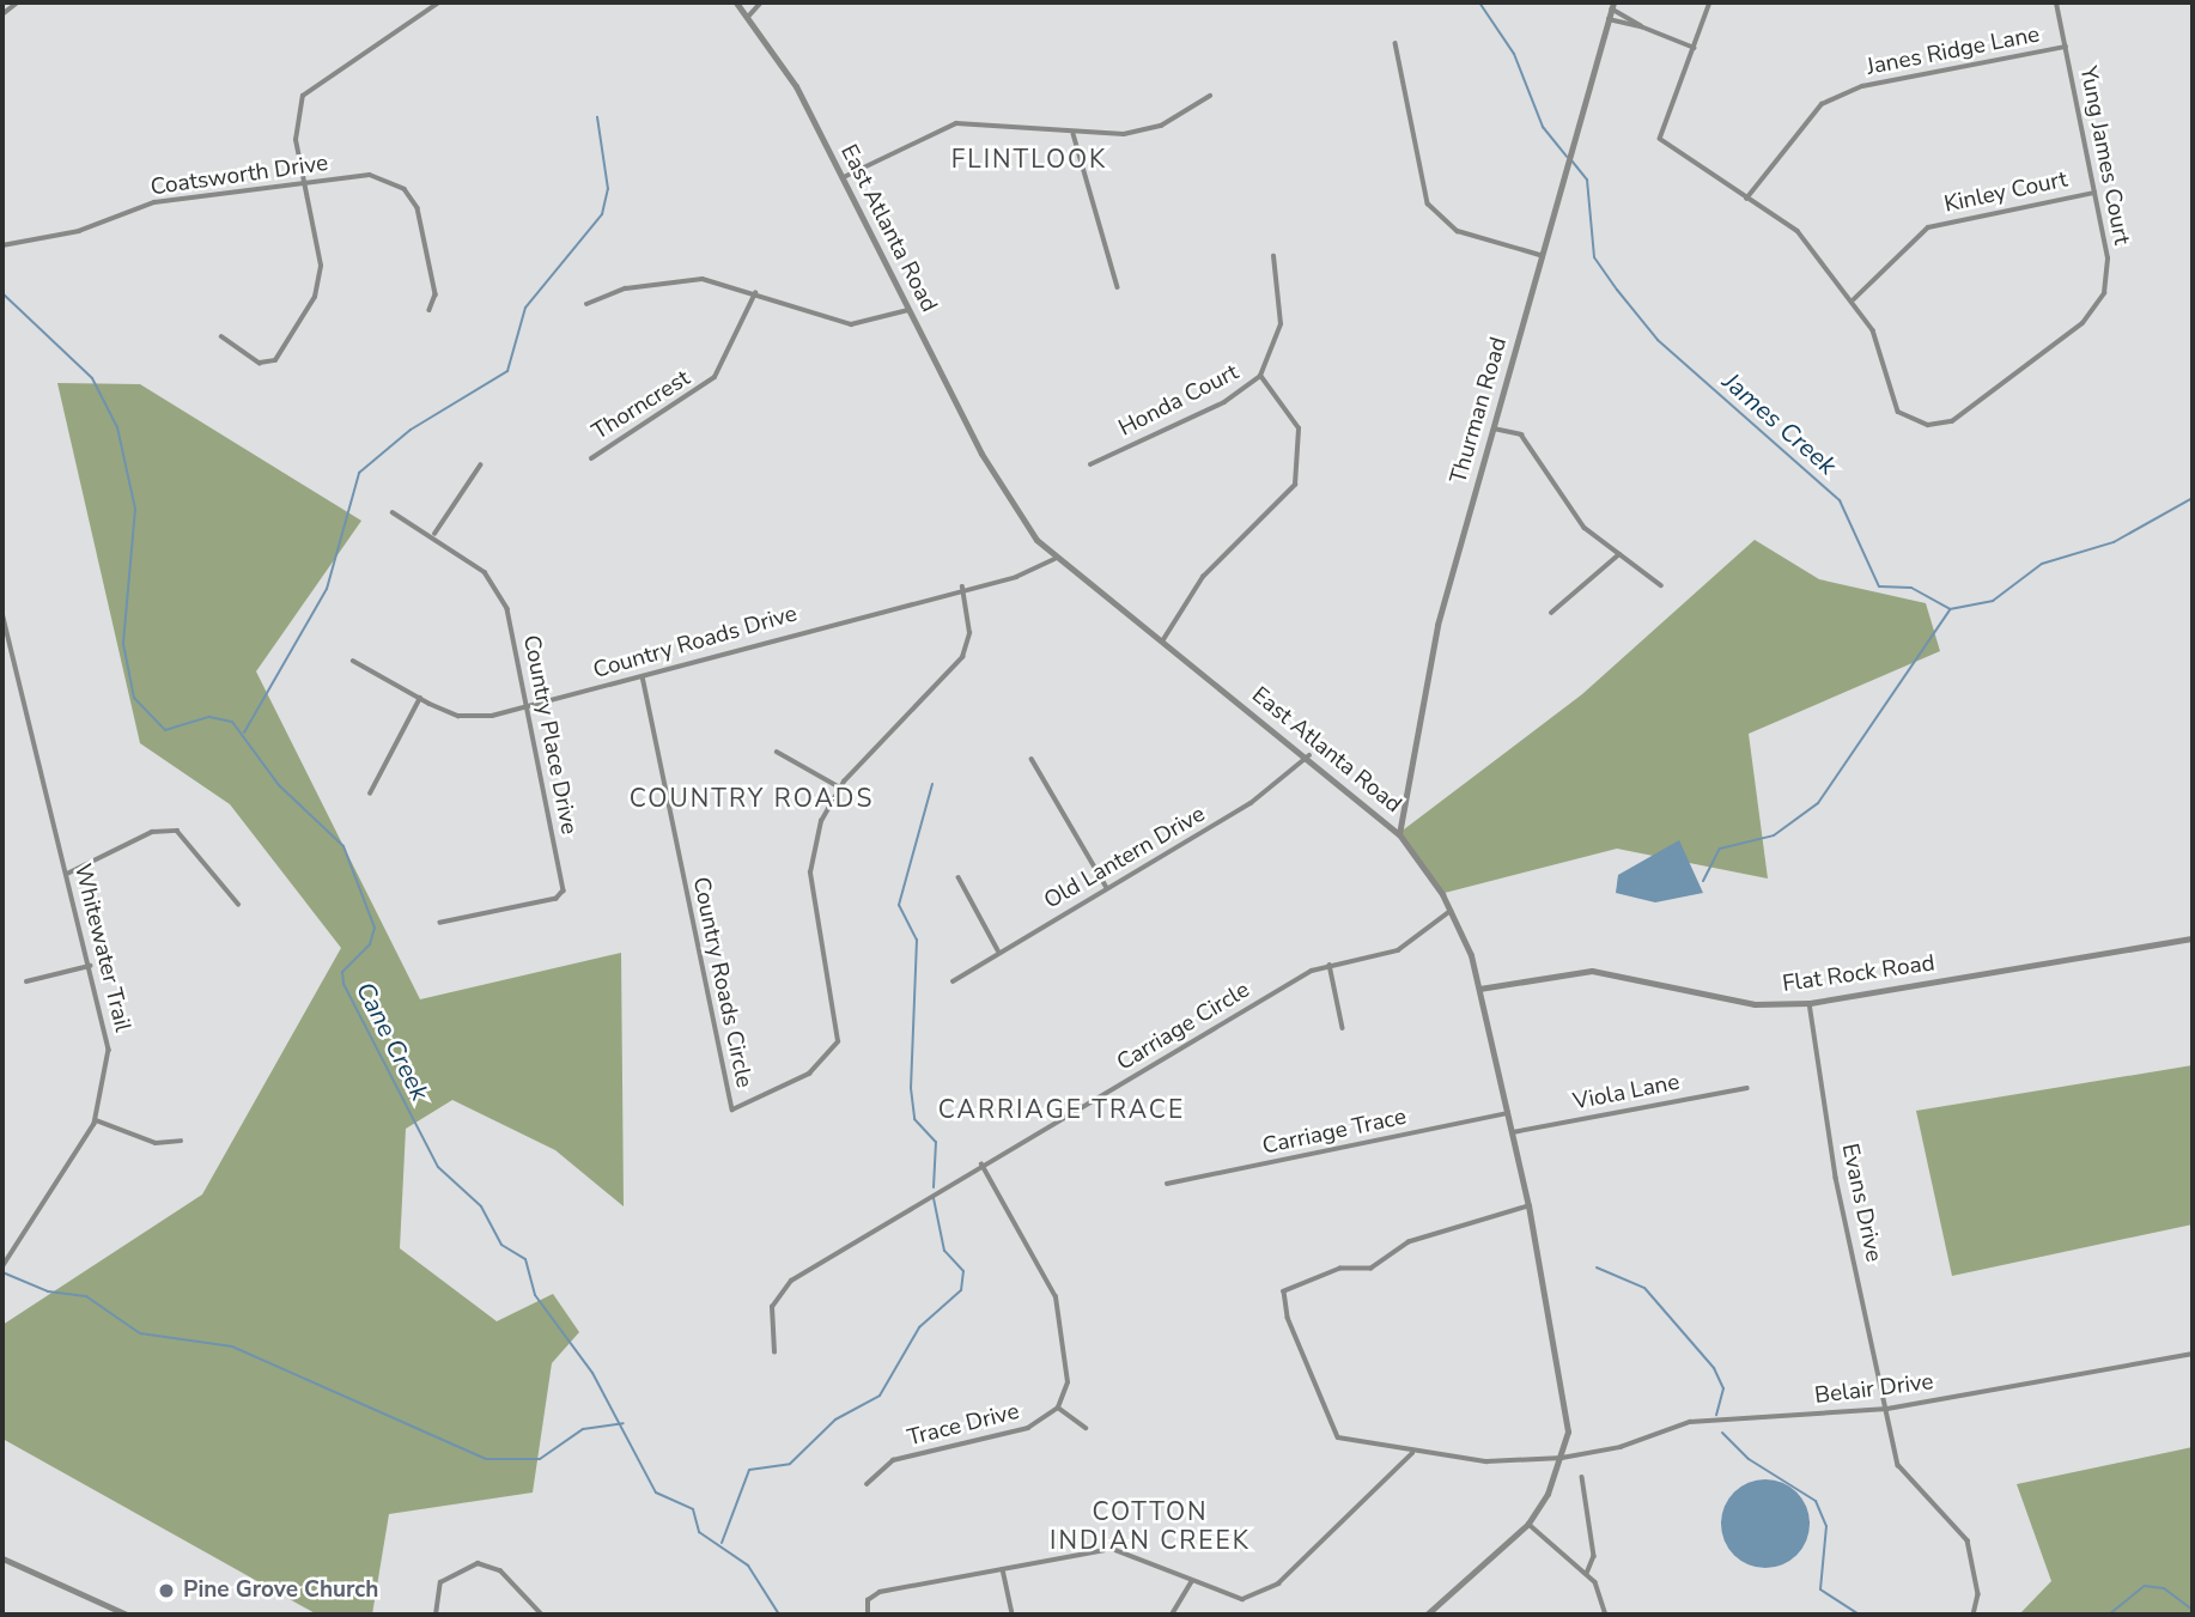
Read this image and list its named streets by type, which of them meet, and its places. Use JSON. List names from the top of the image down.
{
  "streets": {
    "street": [
      "Janes Ridge Lane",
      "Yung James Court",
      "Coatsworth Drive",
      "Kinley Court",
      "East Atlanta Road",
      "Honda Court",
      "Thorncrest",
      "Thurman Road",
      "Country Roads Drive",
      "Country Place Drive",
      "Old Lantern Drive",
      "Whitewater Trail",
      "Flat Rock Road",
      "Country Roads Circle",
      "Carriage Circle",
      "Viola Lane",
      "Carriage Trace",
      "Evans Drive",
      "Belair Drive",
      "Trace Drive"
    ]
  },
  "crossings": [
    ["Janes Ridge Lane", "Yung James Court"],
    ["Yung James Court", "Kinley Court"],
    ["East Atlanta Road", "Thurman Road"],
    ["East Atlanta Road", "Country Roads Drive"],
    ["East Atlanta Road", "Old Lantern Drive"],
    ["East Atlanta Road", "Flat Rock Road"],
    ["East Atlanta Road", "Carriage Circle"],
    ["East Atlanta Road", "Viola Lane"],
    ["East Atlanta Road", "Carriage Trace"],
    ["East Atlanta Road", "Belair Drive"],
    ["Country Roads Drive", "Country Place Drive"],
    ["Country Roads Drive", "Country Roads Circle"],
    ["Flat Rock Road", "Evans Drive"],
    ["Evans Drive", "Belair Drive"]
  ],
  "districts": [
    "FLINTLOOK",
    "COUNTRY ROADS",
    "CARRIAGE TRACE",
    "COTTON INDIAN CREEK"
  ],
  "water": ["James Creek", "Cane Creek"],
  "places": ["Pine Grove Church"]
}
